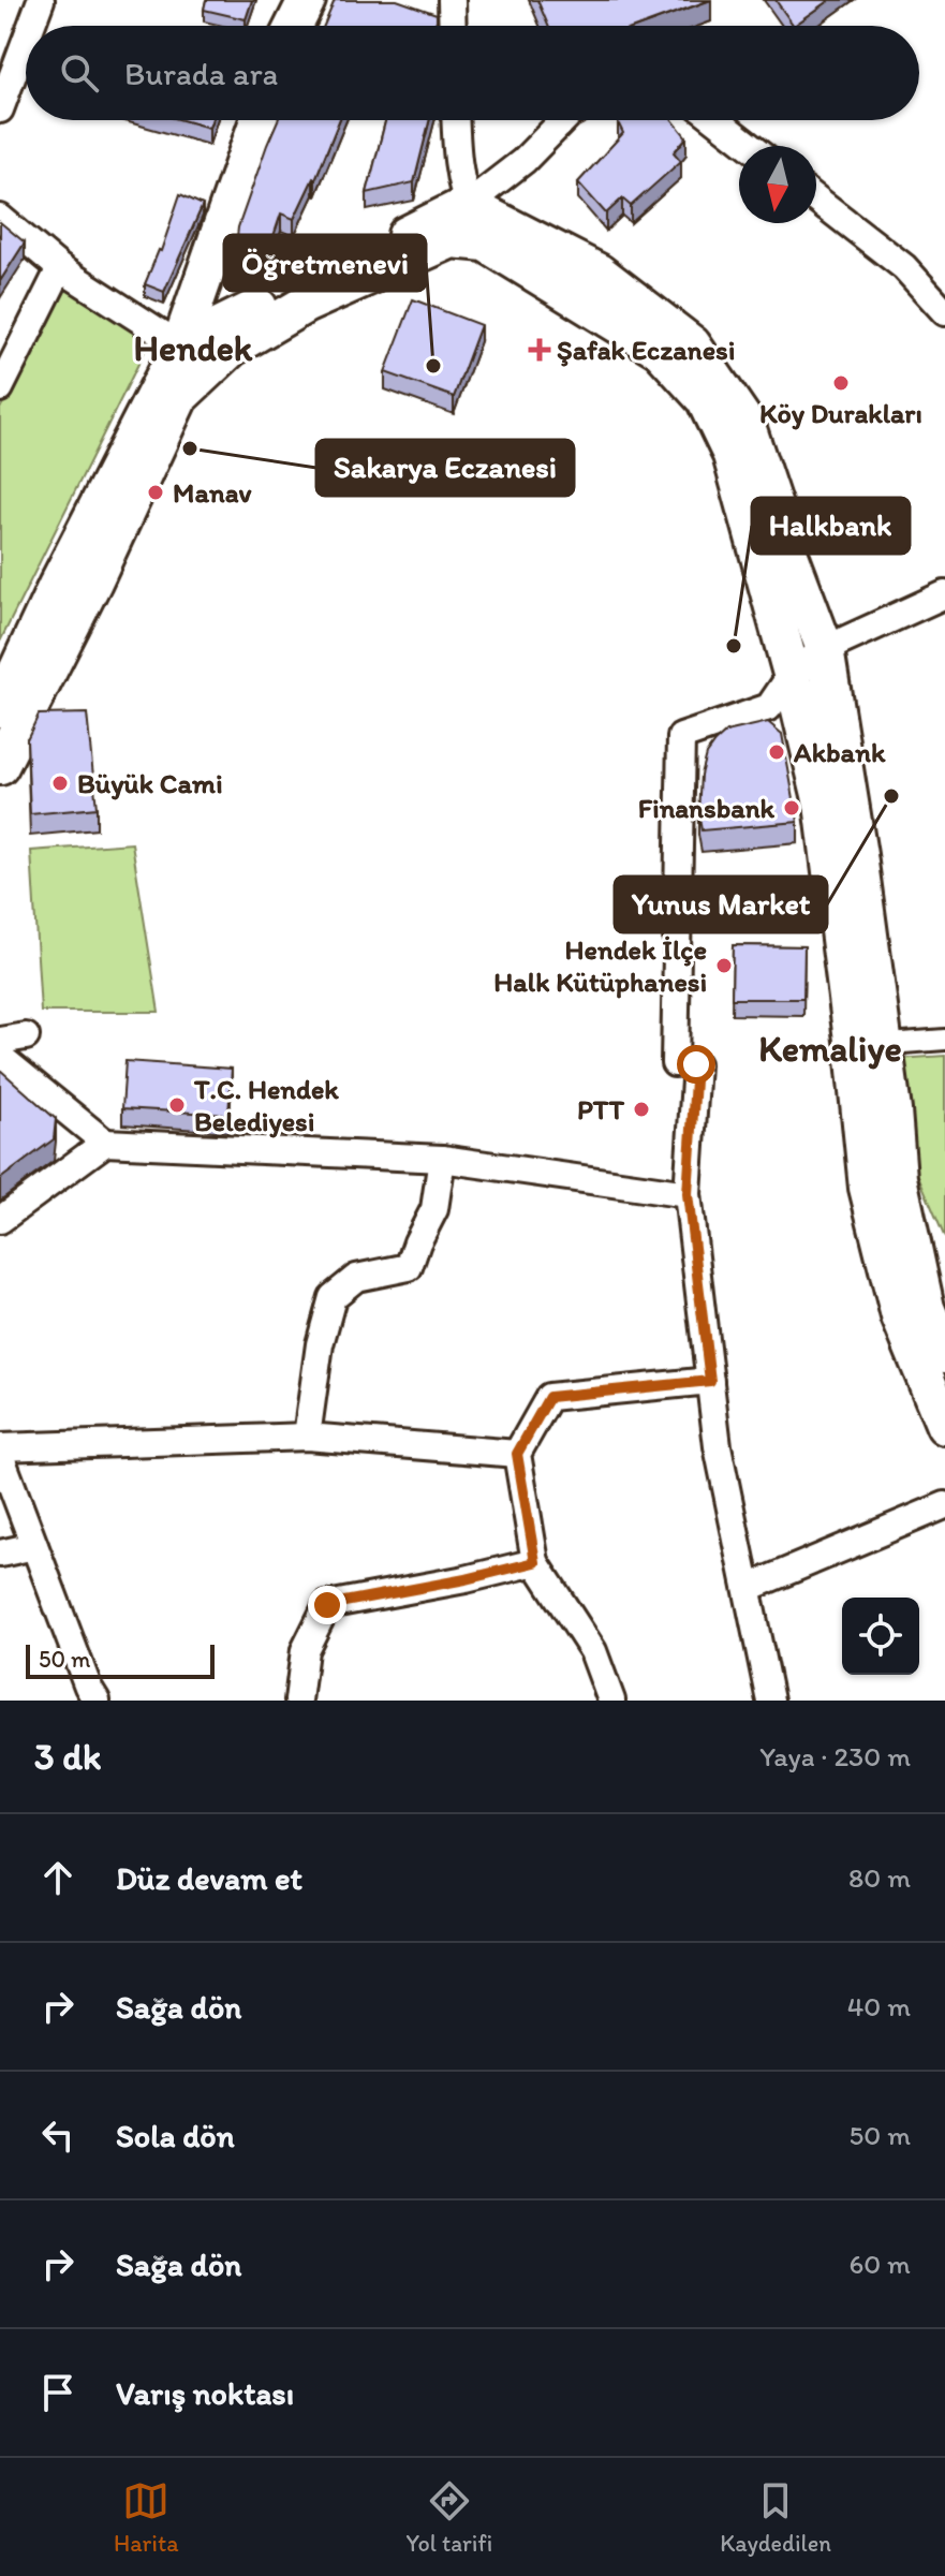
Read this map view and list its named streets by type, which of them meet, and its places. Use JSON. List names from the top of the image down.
{
  "districts": ["Hendek", "Kemaliye"],
  "places": {
    "health": ["Şafak Eczanesi"],
    "other": [
      "Öğretmenevi",
      "Köy Durakları",
      "Sakarya Eczanesi",
      "Manav",
      "Halkbank",
      "Akbank",
      "Büyük Cami",
      "Yunus Market",
      "Finansbank",
      "Hendek İlçe Halk Kütüphanesi",
      "T.C. Hendek Belediyesi",
      "PTT"
    ]
  },
  "scale_bar": "50 m",
  "north": "bottom",
  "page": {
    "search": "Burada ara",
    "scale": "50 m",
    "heading": ["3 dk", "Yaya · 230 m"],
    "list": [
      ["Düz devam et", "80 m"],
      ["Sağa dön", "40 m"],
      ["Sola dön", "50 m"],
      ["Sağa dön", "60 m"],
      "Varış noktası"
    ],
    "nav": ["Harita", "Yol tarifi", "Kaydedilen"]
  }
}
